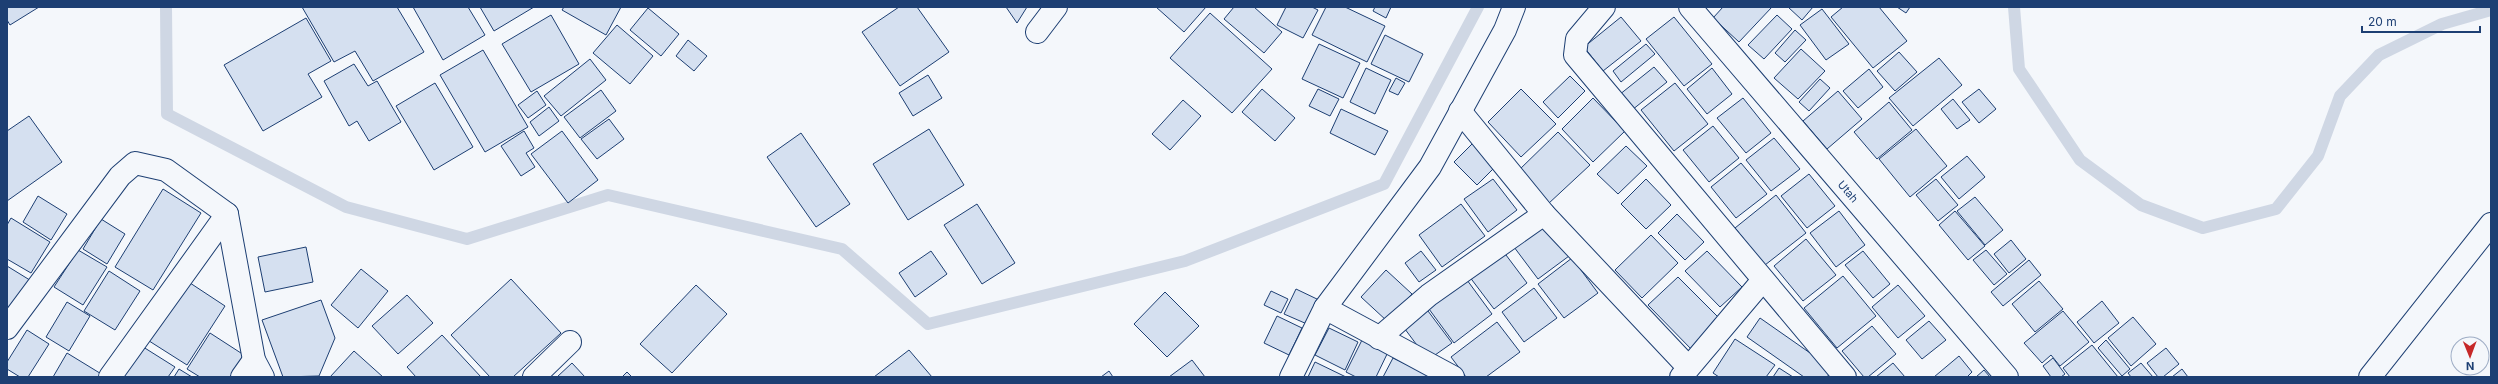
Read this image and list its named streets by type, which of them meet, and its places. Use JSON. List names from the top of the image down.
{
  "streets": {
    "street": ["Utah"]
  },
  "scale_bar": "20 m",
  "north": "bottom"
}
